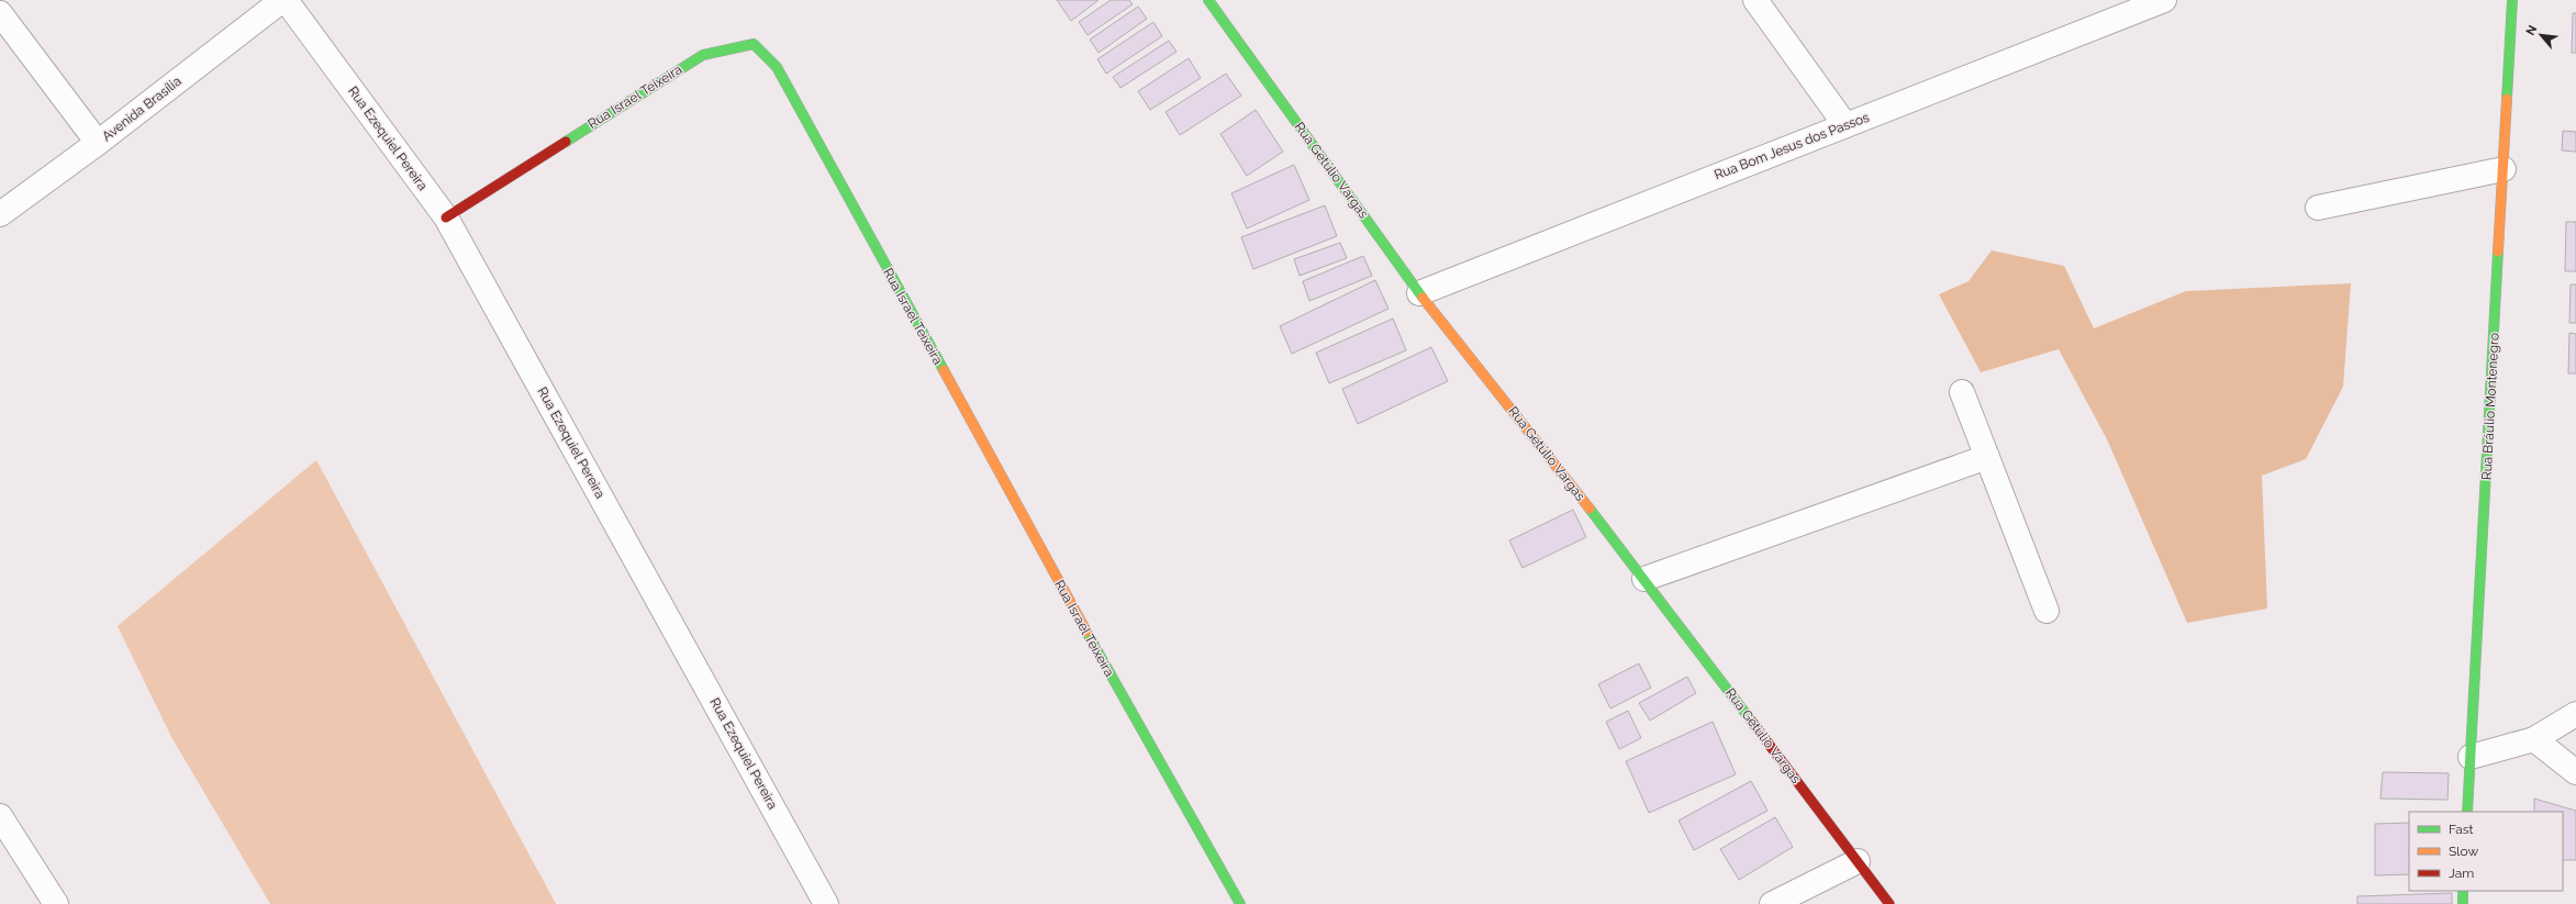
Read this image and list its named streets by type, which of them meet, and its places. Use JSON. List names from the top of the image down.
{
  "streets": {
    "street": [
      "Rua Israel Teixeira",
      "Avenida Brasília",
      "Rua Ezequiel Pereira",
      "Rua Bom Jesus dos Passos",
      "Rua Getúlio Vargas",
      "Rua Bráulio Montenegro"
    ]
  },
  "crossings": [
    ["Rua Israel Teixeira", "Rua Ezequiel Pereira"],
    ["Rua Bom Jesus dos Passos", "Rua Getúlio Vargas"]
  ],
  "legend": ["Fast", "Slow", "Jam"],
  "north": "top left"
}
